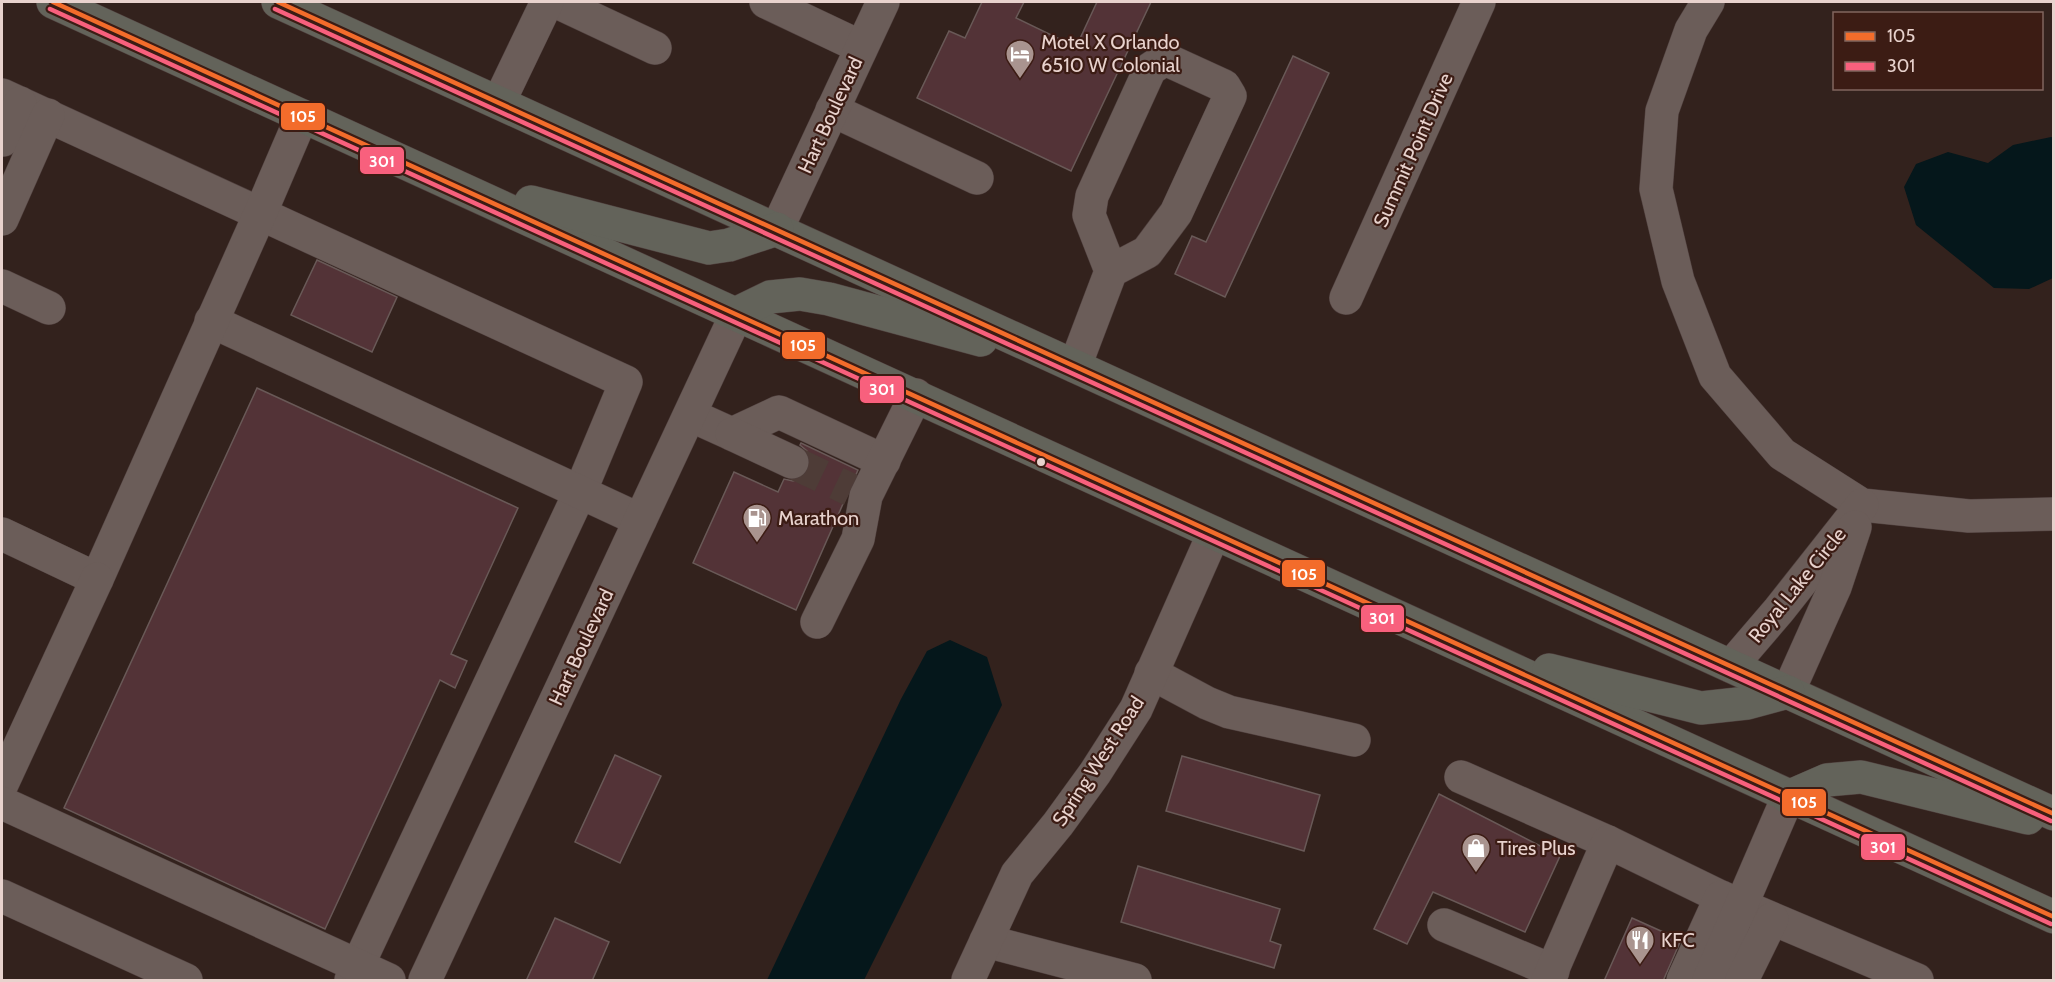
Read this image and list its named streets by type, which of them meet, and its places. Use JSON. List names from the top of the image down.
{
  "streets": {
    "street": [
      "Hart Boulevard",
      "Summit Point Drive",
      "Royal Lake Circle",
      "Spring West Road"
    ]
  },
  "places": {
    "hotel": ["Motel X Orlando 6510 W Colonial"],
    "fuel station": ["Marathon"],
    "shop": ["Tires Plus"],
    "restaurant": ["KFC"]
  },
  "lines": ["transit line 105", "transit line 301"],
  "legend": ["105", "301"]
}
